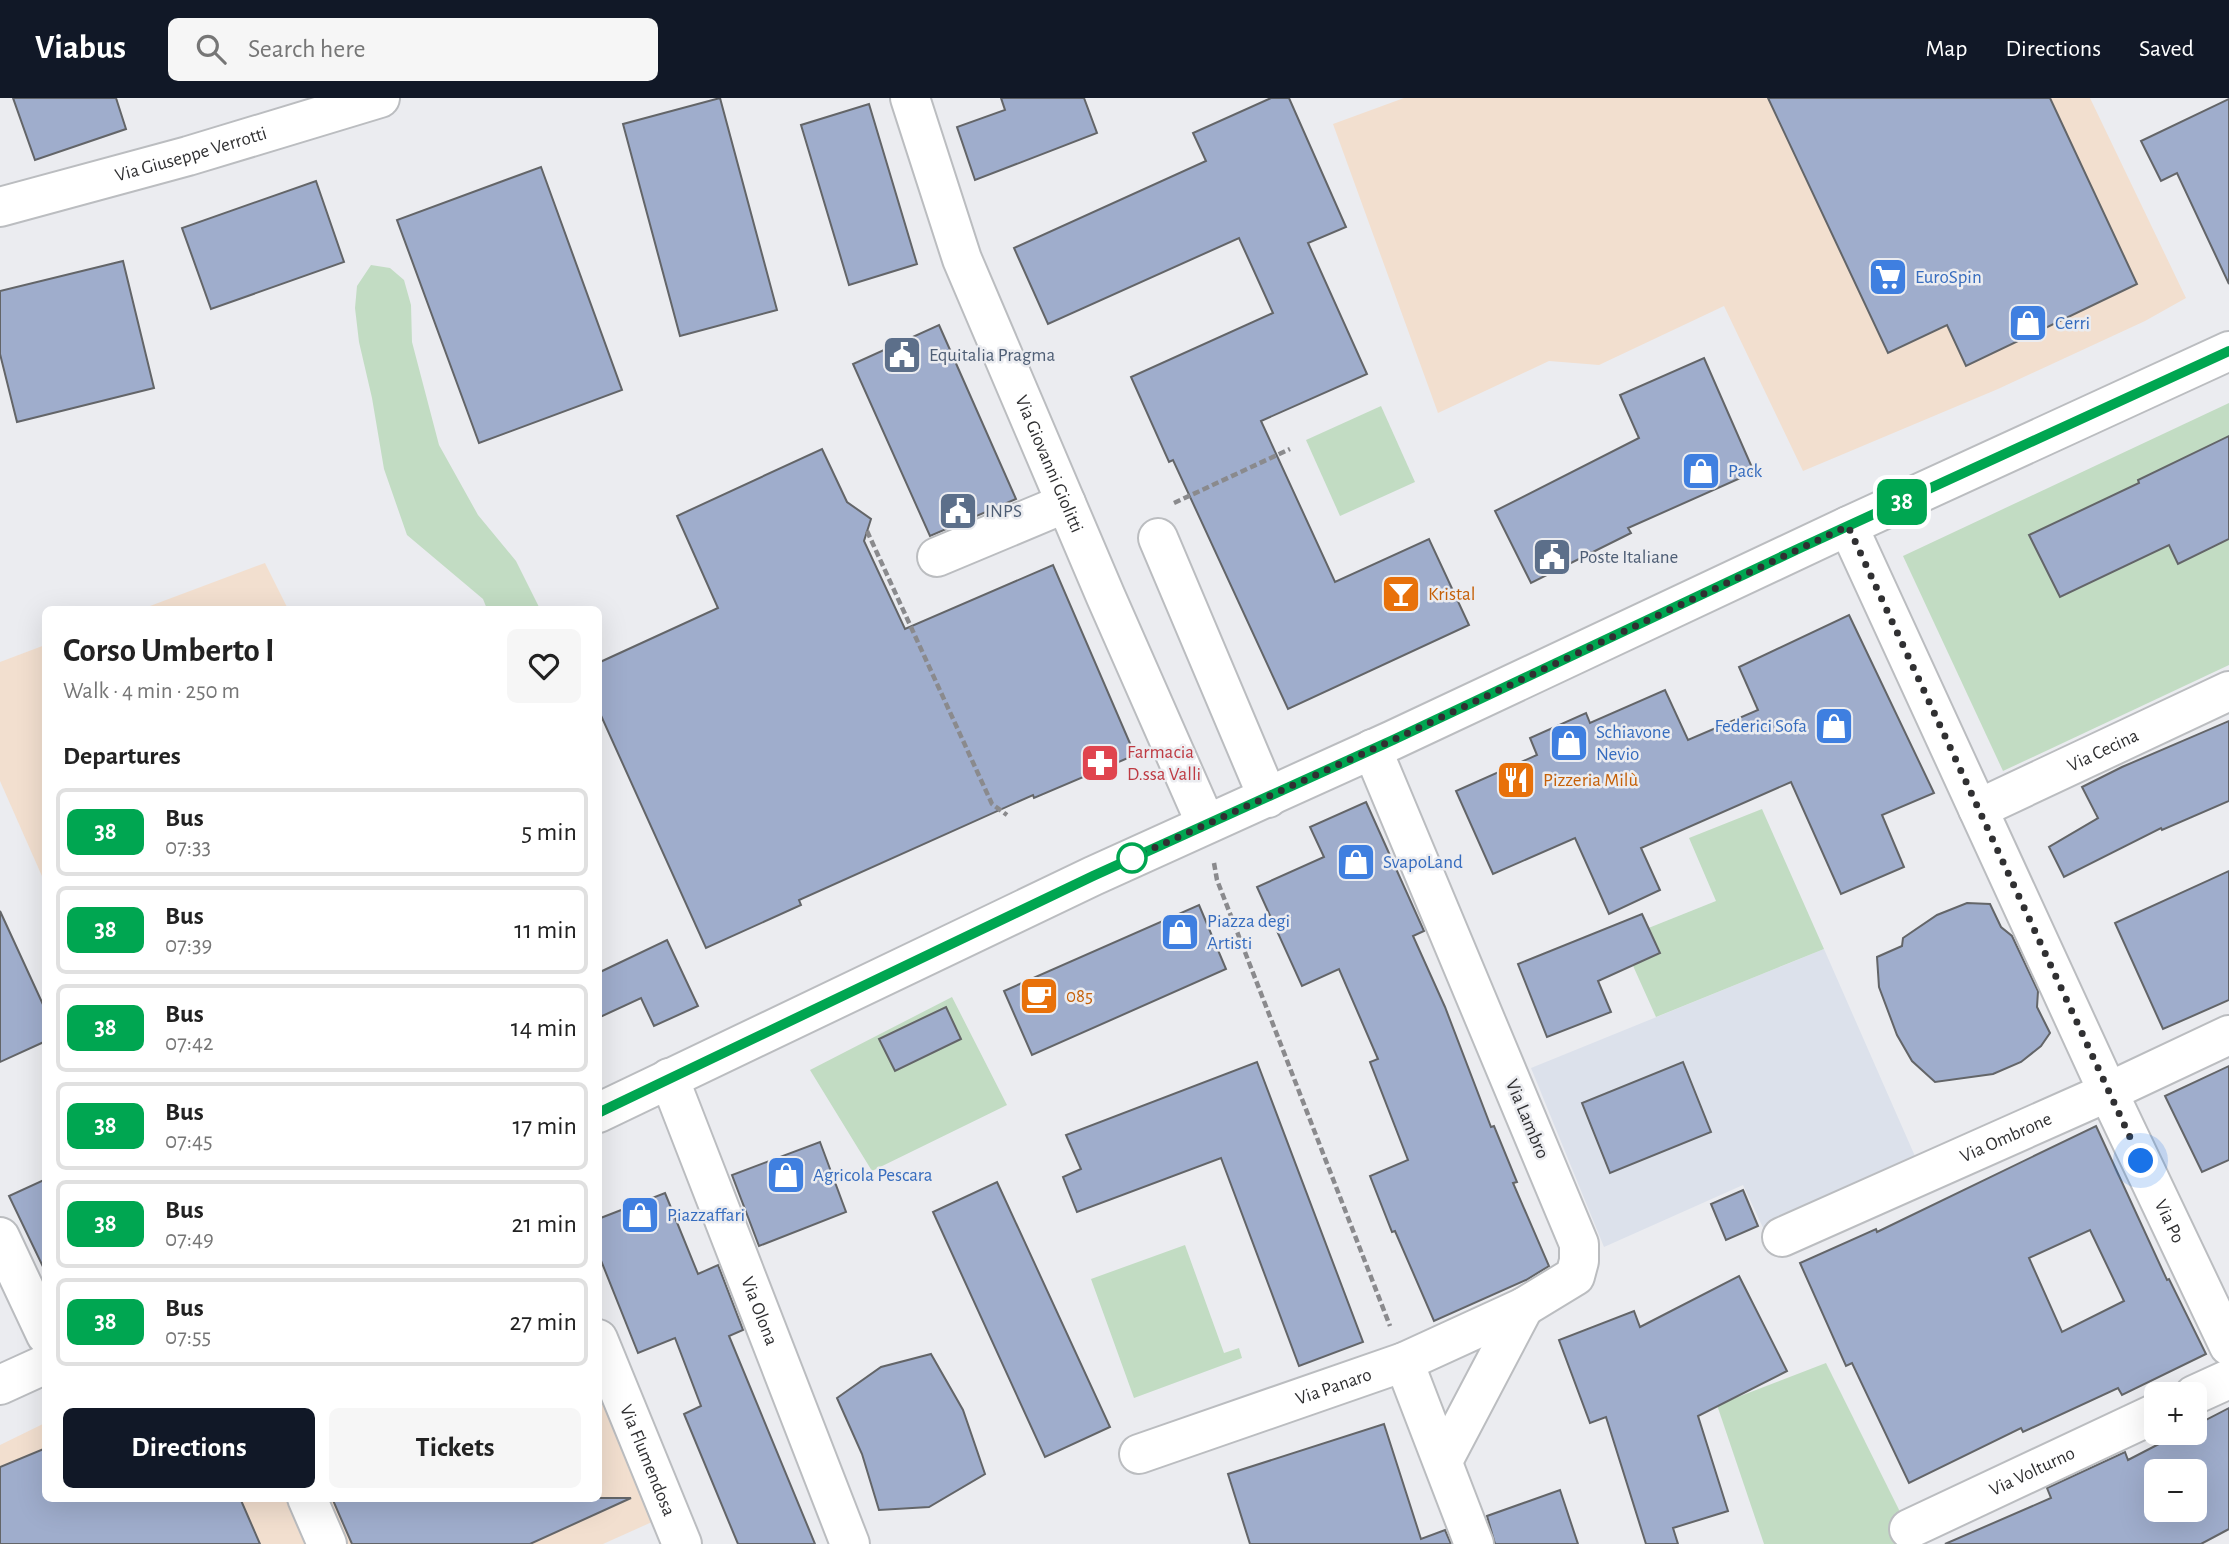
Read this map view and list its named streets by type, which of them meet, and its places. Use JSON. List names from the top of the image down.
{
  "streets": {
    "street": [
      "Via Giuseppe Verrotti",
      "Via Giovanni Giolitti",
      "Via Cecina",
      "Via Lambro",
      "Via Ombrone",
      "Via Po",
      "Via Olona",
      "Via Panaro",
      "Via Flumendosa",
      "Via Volturno"
    ]
  },
  "crossings": [
    ["Via Cecina", "Via Po"],
    ["Via Lambro", "Via Panaro"],
    ["Via Ombrone", "Via Po"]
  ],
  "places": {
    "supermarket": ["EuroSpin"],
    "shop": [
      "Cerri",
      "Pack",
      "Federici Sofa",
      "Schiavone Nevio",
      "SvapoLand",
      "Piazza degi Artisti",
      "Agricola Pescara",
      "Piazzaffari"
    ],
    "public building": ["Equitalia Pragma", "INPS", "Poste Italiane"],
    "bar": ["Kristal"],
    "pharmacy": ["Farmacia D.ssa Valli"],
    "restaurant": ["Pizzeria Milù"],
    "cafe": ["085"]
  },
  "lines": ["bus line 38"],
  "page": {
    "header": "Viabus",
    "search": "Search here",
    "nav": ["Map", "Directions", "Saved"],
    "on_map": "38",
    "heading": [
      ["Corso Umberto I", "Walk · 4 min · 250 m"],
      "Departures"
    ],
    "list": [
      {
        "mark": "38",
        "name": "Bus",
        "note": "07:33",
        "value": "5 min"
      },
      {
        "mark": "38",
        "name": "Bus",
        "note": "07:39",
        "value": "11 min"
      },
      {
        "mark": "38",
        "name": "Bus",
        "note": "07:42",
        "value": "14 min"
      },
      {
        "mark": "38",
        "name": "Bus",
        "note": "07:45",
        "value": "17 min"
      },
      {
        "mark": "38",
        "name": "Bus",
        "note": "07:49",
        "value": "21 min"
      },
      {
        "mark": "38",
        "name": "Bus",
        "note": "07:55",
        "value": "27 min"
      }
    ],
    "map_buttons": ["+", "−"],
    "buttons": ["Directions", "Tickets"]
  }
}
